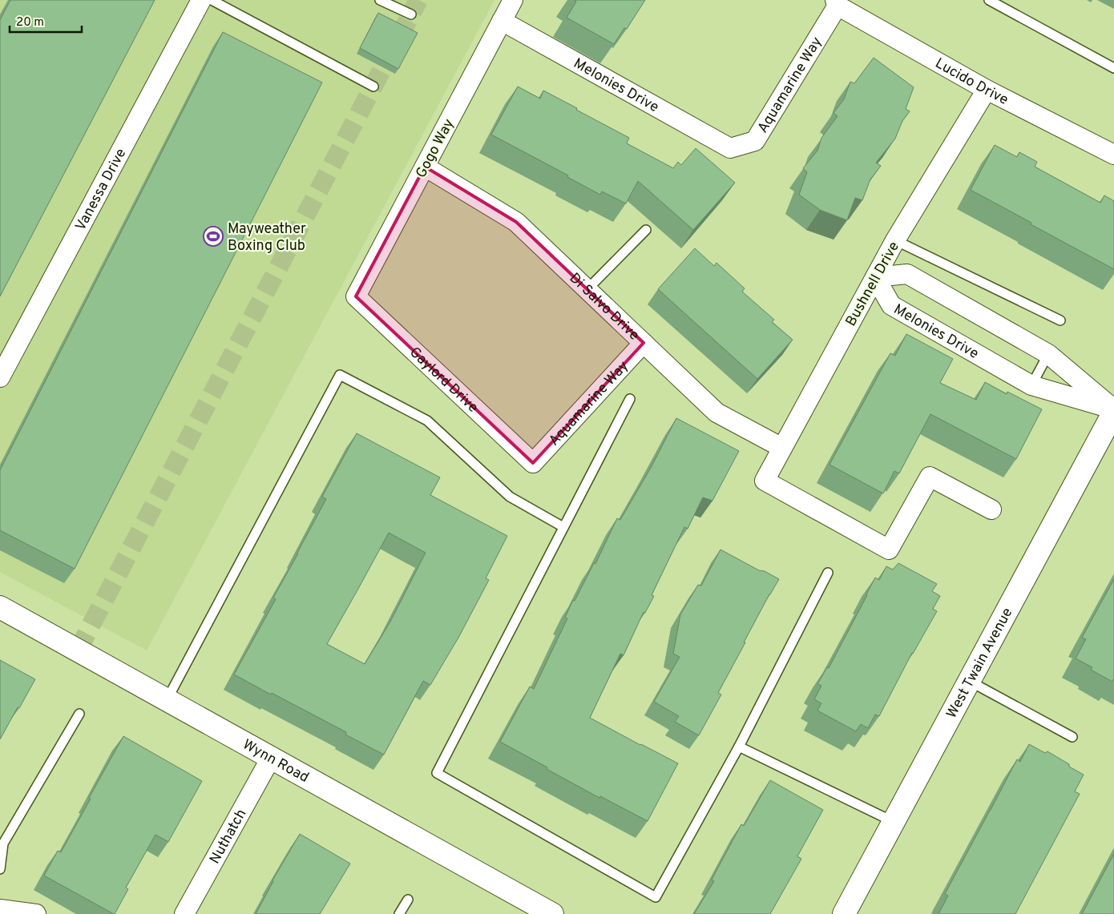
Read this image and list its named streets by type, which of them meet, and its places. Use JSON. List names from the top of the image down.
{
  "streets": {
    "street": [
      "Lucido Drive",
      "Aquamarine Way",
      "Melonies Drive",
      "Gogo Way",
      "Vanessa Drive",
      "Bushnell Drive",
      "Di Salvo Drive",
      "Gaylord Drive",
      "West Twain Avenue",
      "Wynn Road",
      "Nuthatch"
    ]
  },
  "crossings": [
    ["Lucido Drive", "Aquamarine Way"],
    ["Lucido Drive", "Bushnell Drive"],
    ["Aquamarine Way", "Melonies Drive"],
    ["Aquamarine Way", "Di Salvo Drive"],
    ["Aquamarine Way", "Gaylord Drive"],
    ["Melonies Drive", "Gogo Way"],
    ["Melonies Drive", "Bushnell Drive"],
    ["Melonies Drive", "West Twain Avenue"],
    ["Gogo Way", "Di Salvo Drive"],
    ["Gogo Way", "Gaylord Drive"],
    ["Bushnell Drive", "Di Salvo Drive"],
    ["Wynn Road", "Nuthatch"]
  ],
  "places": {
    "sports": ["Mayweather Boxing Club"]
  },
  "scale_bar": "20 m"
}
